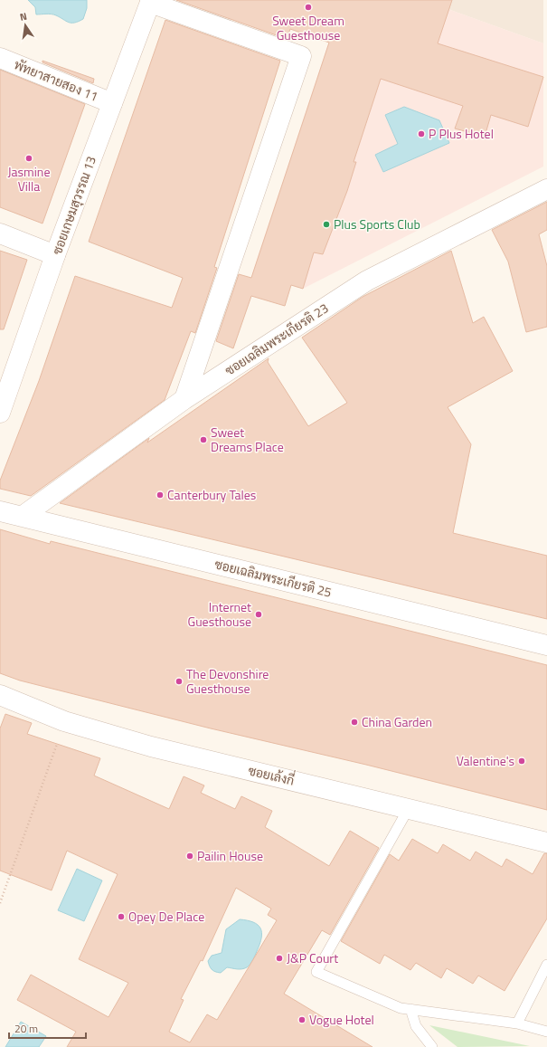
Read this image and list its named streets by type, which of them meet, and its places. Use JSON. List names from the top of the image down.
{
  "streets": {
    "street": [
      "พัทยาสายสอง 11",
      "ซอยเกษมสุวรรณ 13",
      "ซอยเฉลิมพระเกียรติ 23",
      "ซอยเฉลิมพระเกียรติ 25",
      "ซอยเล้งกี่"
    ]
  },
  "crossings": [
    ["พัทยาสายสอง 11", "ซอยเกษมสุวรรณ 13"],
    ["ซอยเฉลิมพระเกียรติ 23", "ซอยเฉลิมพระเกียรติ 25"]
  ],
  "places": [
    "Sweet Dream Guesthouse",
    "P Plus Hotel",
    "Jasmine Villa",
    "Plus Sports Club",
    "Sweet Dreams Place",
    "Canterbury Tales",
    "Internet Guesthouse",
    "The Devonshire Guesthouse",
    "China Garden",
    "Valentine's",
    "Pailin House",
    "Opey De Place",
    "J&P Court",
    "Vogue Hotel"
  ],
  "scale_bar": "20 m",
  "north": "top"
}
